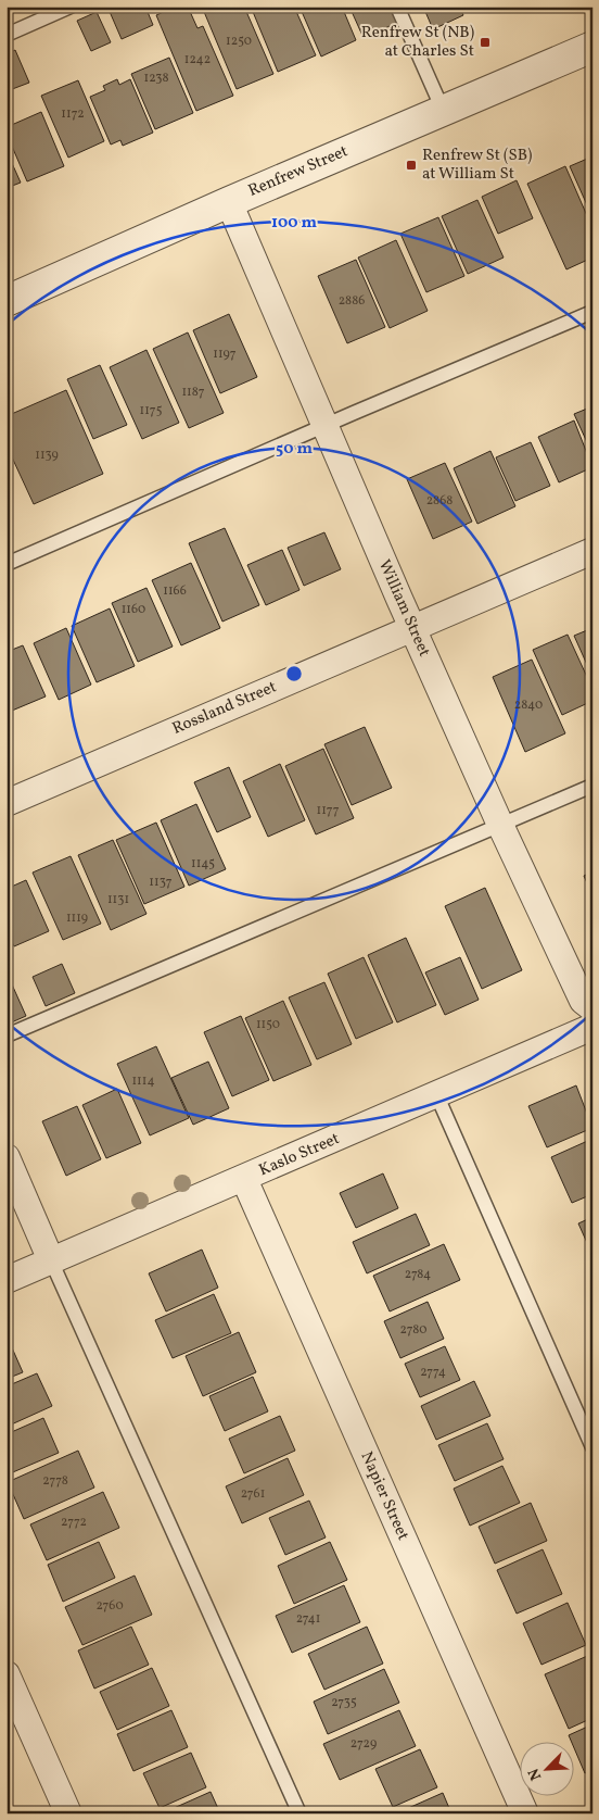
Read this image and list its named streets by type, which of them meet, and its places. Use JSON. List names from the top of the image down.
{
  "streets": {
    "street": [
      "Renfrew Street",
      "William Street",
      "Rossland Street",
      "Kaslo Street",
      "Napier Street"
    ]
  },
  "crossings": [
    ["Renfrew Street", "William Street"],
    ["William Street", "Rossland Street"],
    ["Kaslo Street", "Napier Street"]
  ],
  "places": {
    "transit": ["Renfrew St (NB) at Charles St", "Renfrew St (SB) at William St"]
  },
  "house_numbers": [
    "1250",
    "1242",
    "1238",
    "1172",
    "2886",
    "1197",
    "1187",
    "1175",
    "1139",
    "2868",
    "1166",
    "1160",
    "2840",
    "1177",
    "1145",
    "1137",
    "1131",
    "1119",
    "1150",
    "1114",
    "2784",
    "2780",
    "2774",
    "2778",
    "2761",
    "2772",
    "2760",
    "2741",
    "2735",
    "2729"
  ],
  "north": "bottom left",
  "rings": ["100 m", "50 m"]
}
